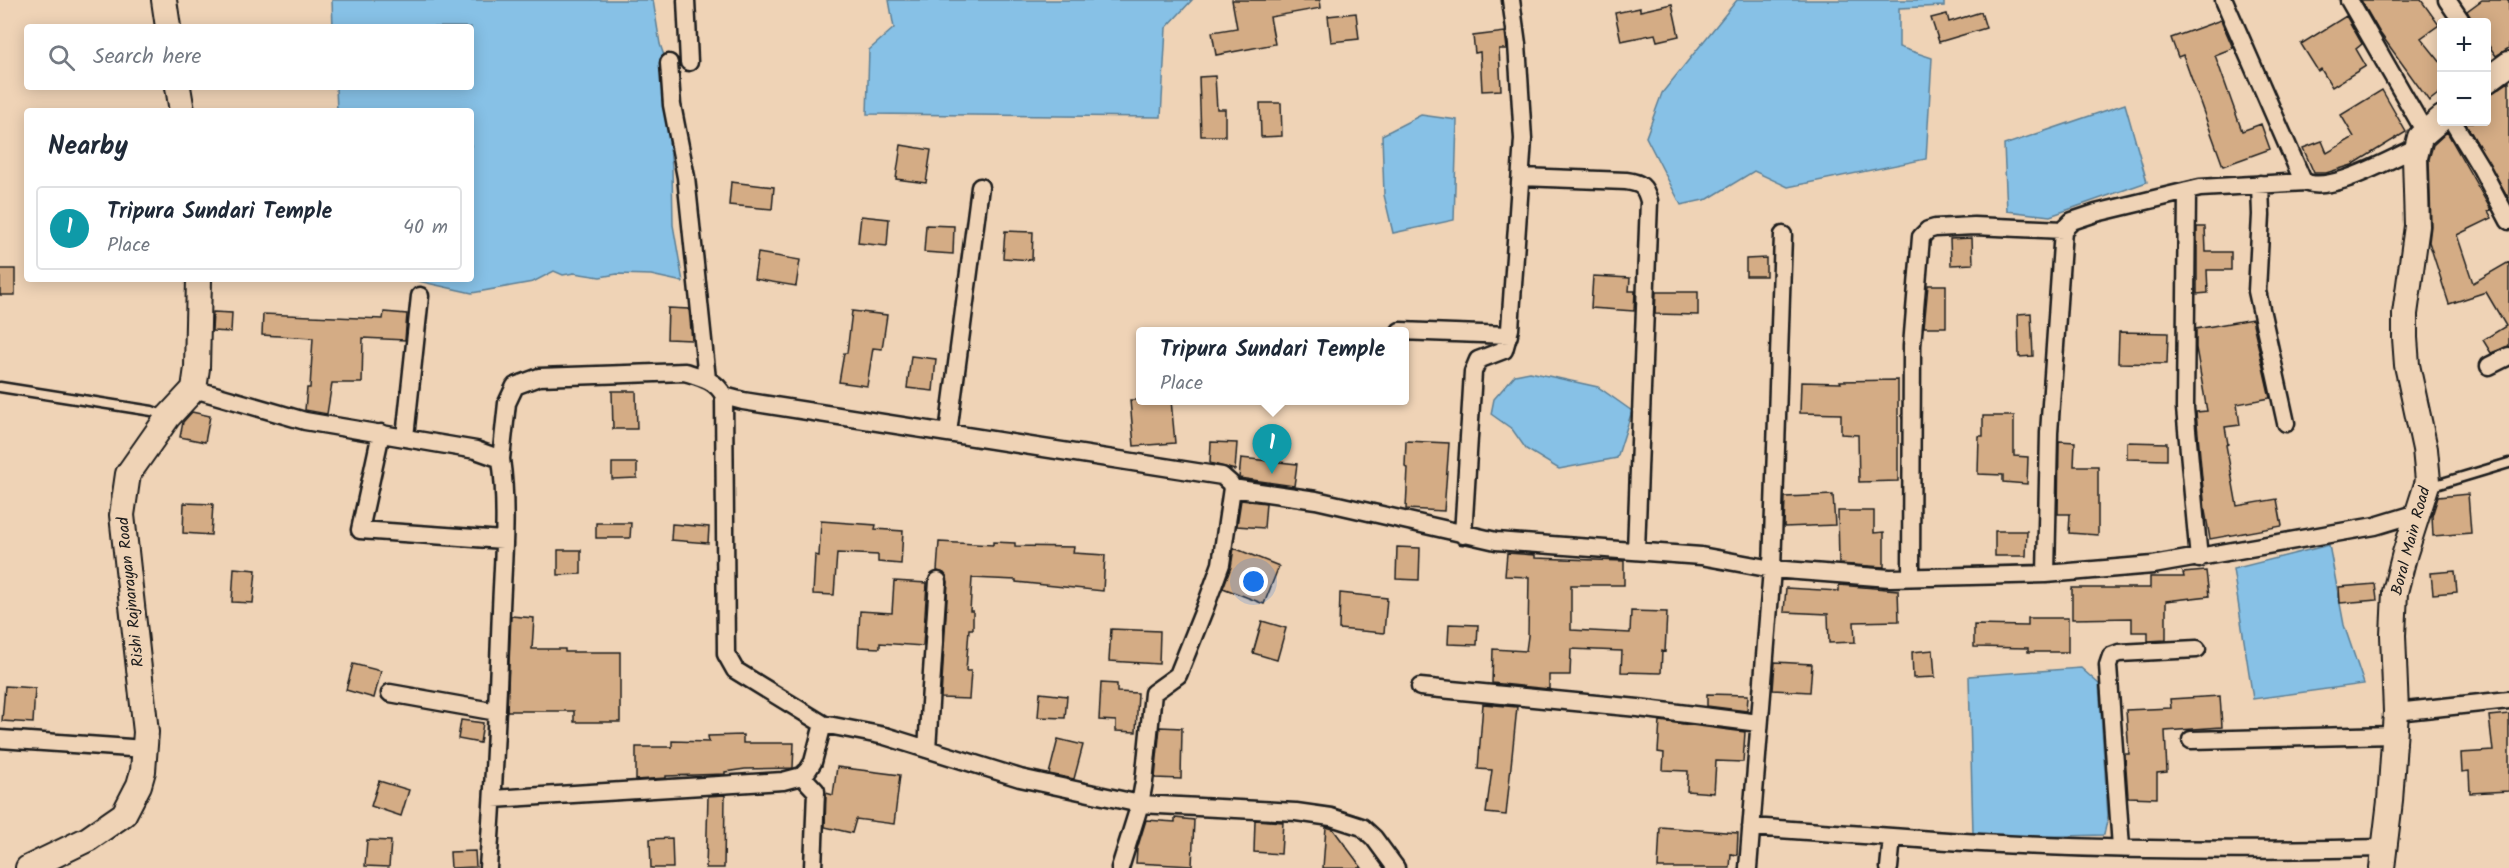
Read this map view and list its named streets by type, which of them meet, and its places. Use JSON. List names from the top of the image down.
{
  "streets": {
    "main road": ["Boral Main Road", "Rishi Rajnarayan Road"]
  },
  "page": {
    "map_buttons": ["+", "−"],
    "search": "Search here",
    "heading": "Nearby",
    "list": [
      {
        "mark": "1",
        "name": "Tripura Sundari Temple",
        "note": "Place",
        "value": "40 m"
      }
    ],
    "popup": ["Tripura Sundari Temple", "Place"],
    "pins": "1"
  }
}
